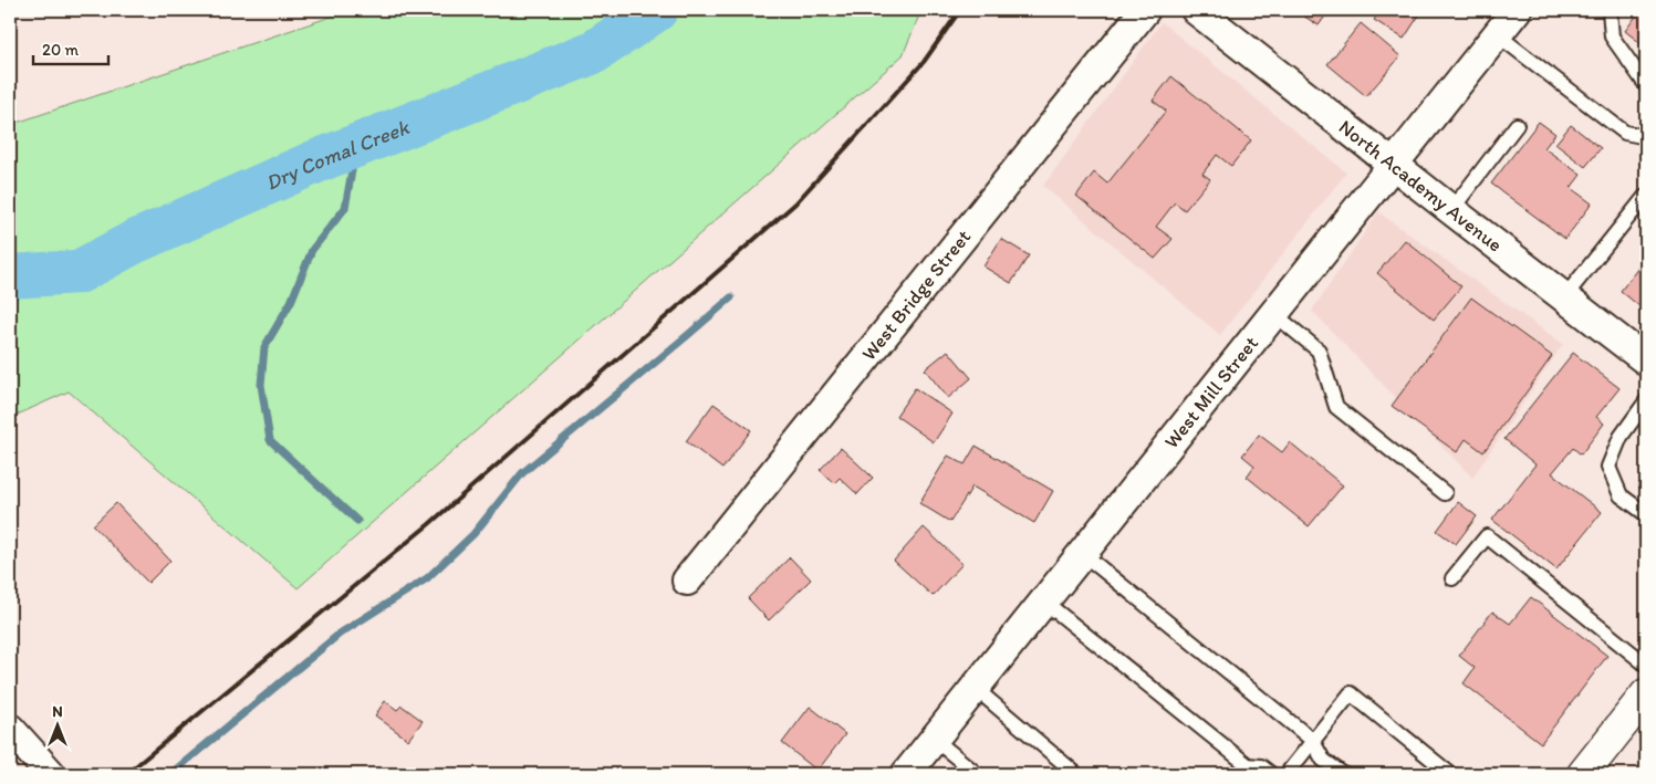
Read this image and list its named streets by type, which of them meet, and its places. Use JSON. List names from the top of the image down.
{
  "streets": {
    "street": ["North Academy Avenue", "West Bridge Street", "West Mill Street"]
  },
  "crossings": [
    ["North Academy Avenue", "West Mill Street"]
  ],
  "water": ["Dry Comal Creek"],
  "scale_bar": "20 m",
  "north": "top"
}
